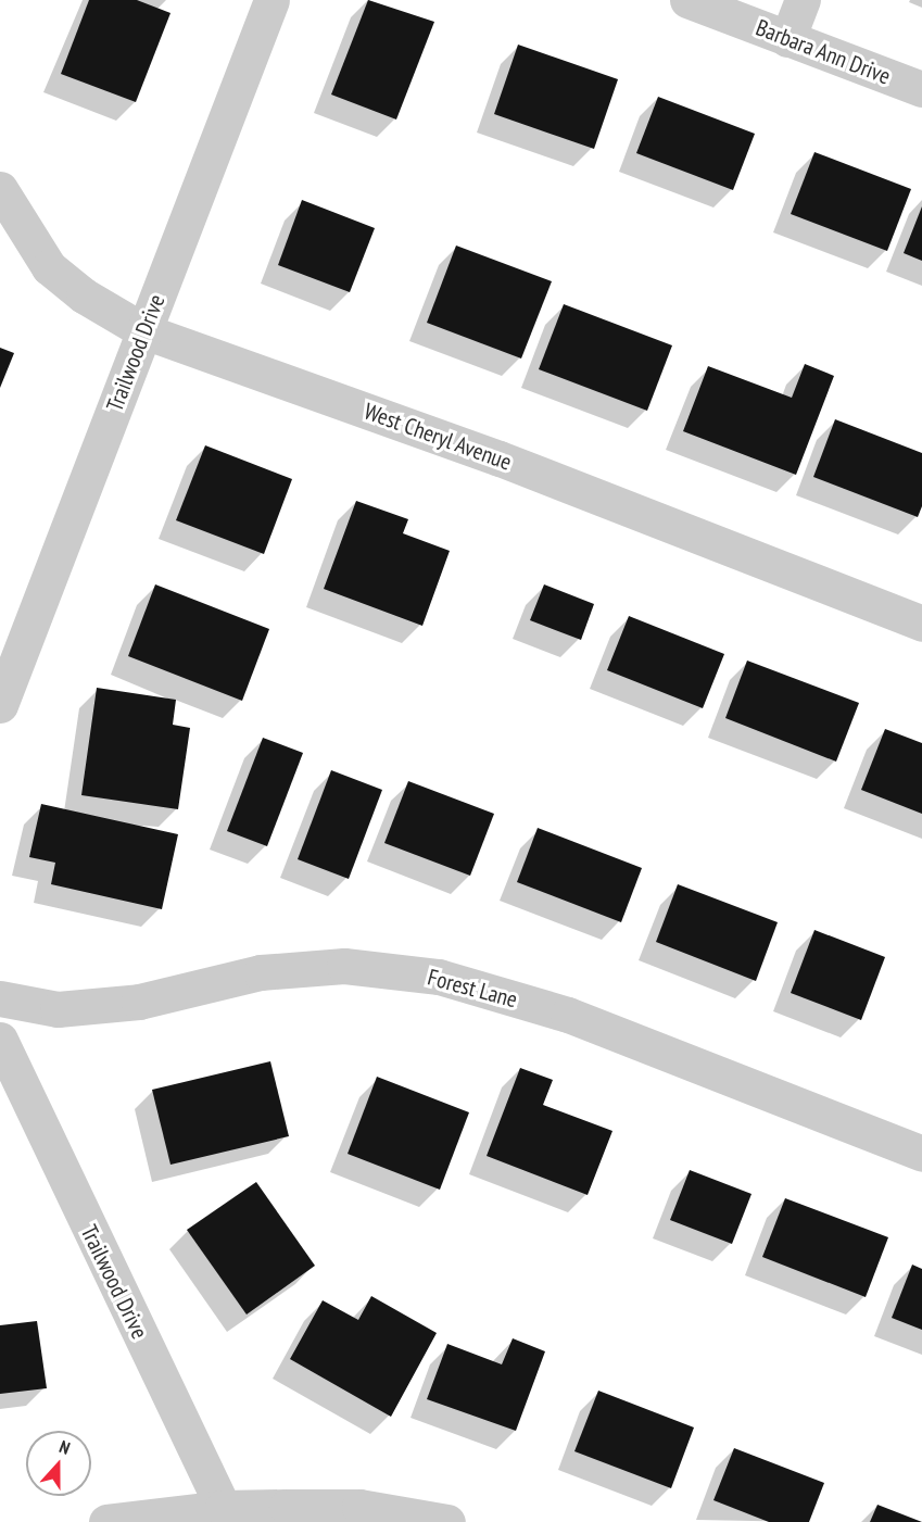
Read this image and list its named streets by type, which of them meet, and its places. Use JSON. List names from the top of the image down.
{
  "streets": {
    "street": [
      "Barbara Ann Drive",
      "Trailwood Drive",
      "West Cheryl Avenue",
      "Forest Lane"
    ]
  },
  "crossings": [
    ["Trailwood Drive", "West Cheryl Avenue"]
  ],
  "north": "top"
}
